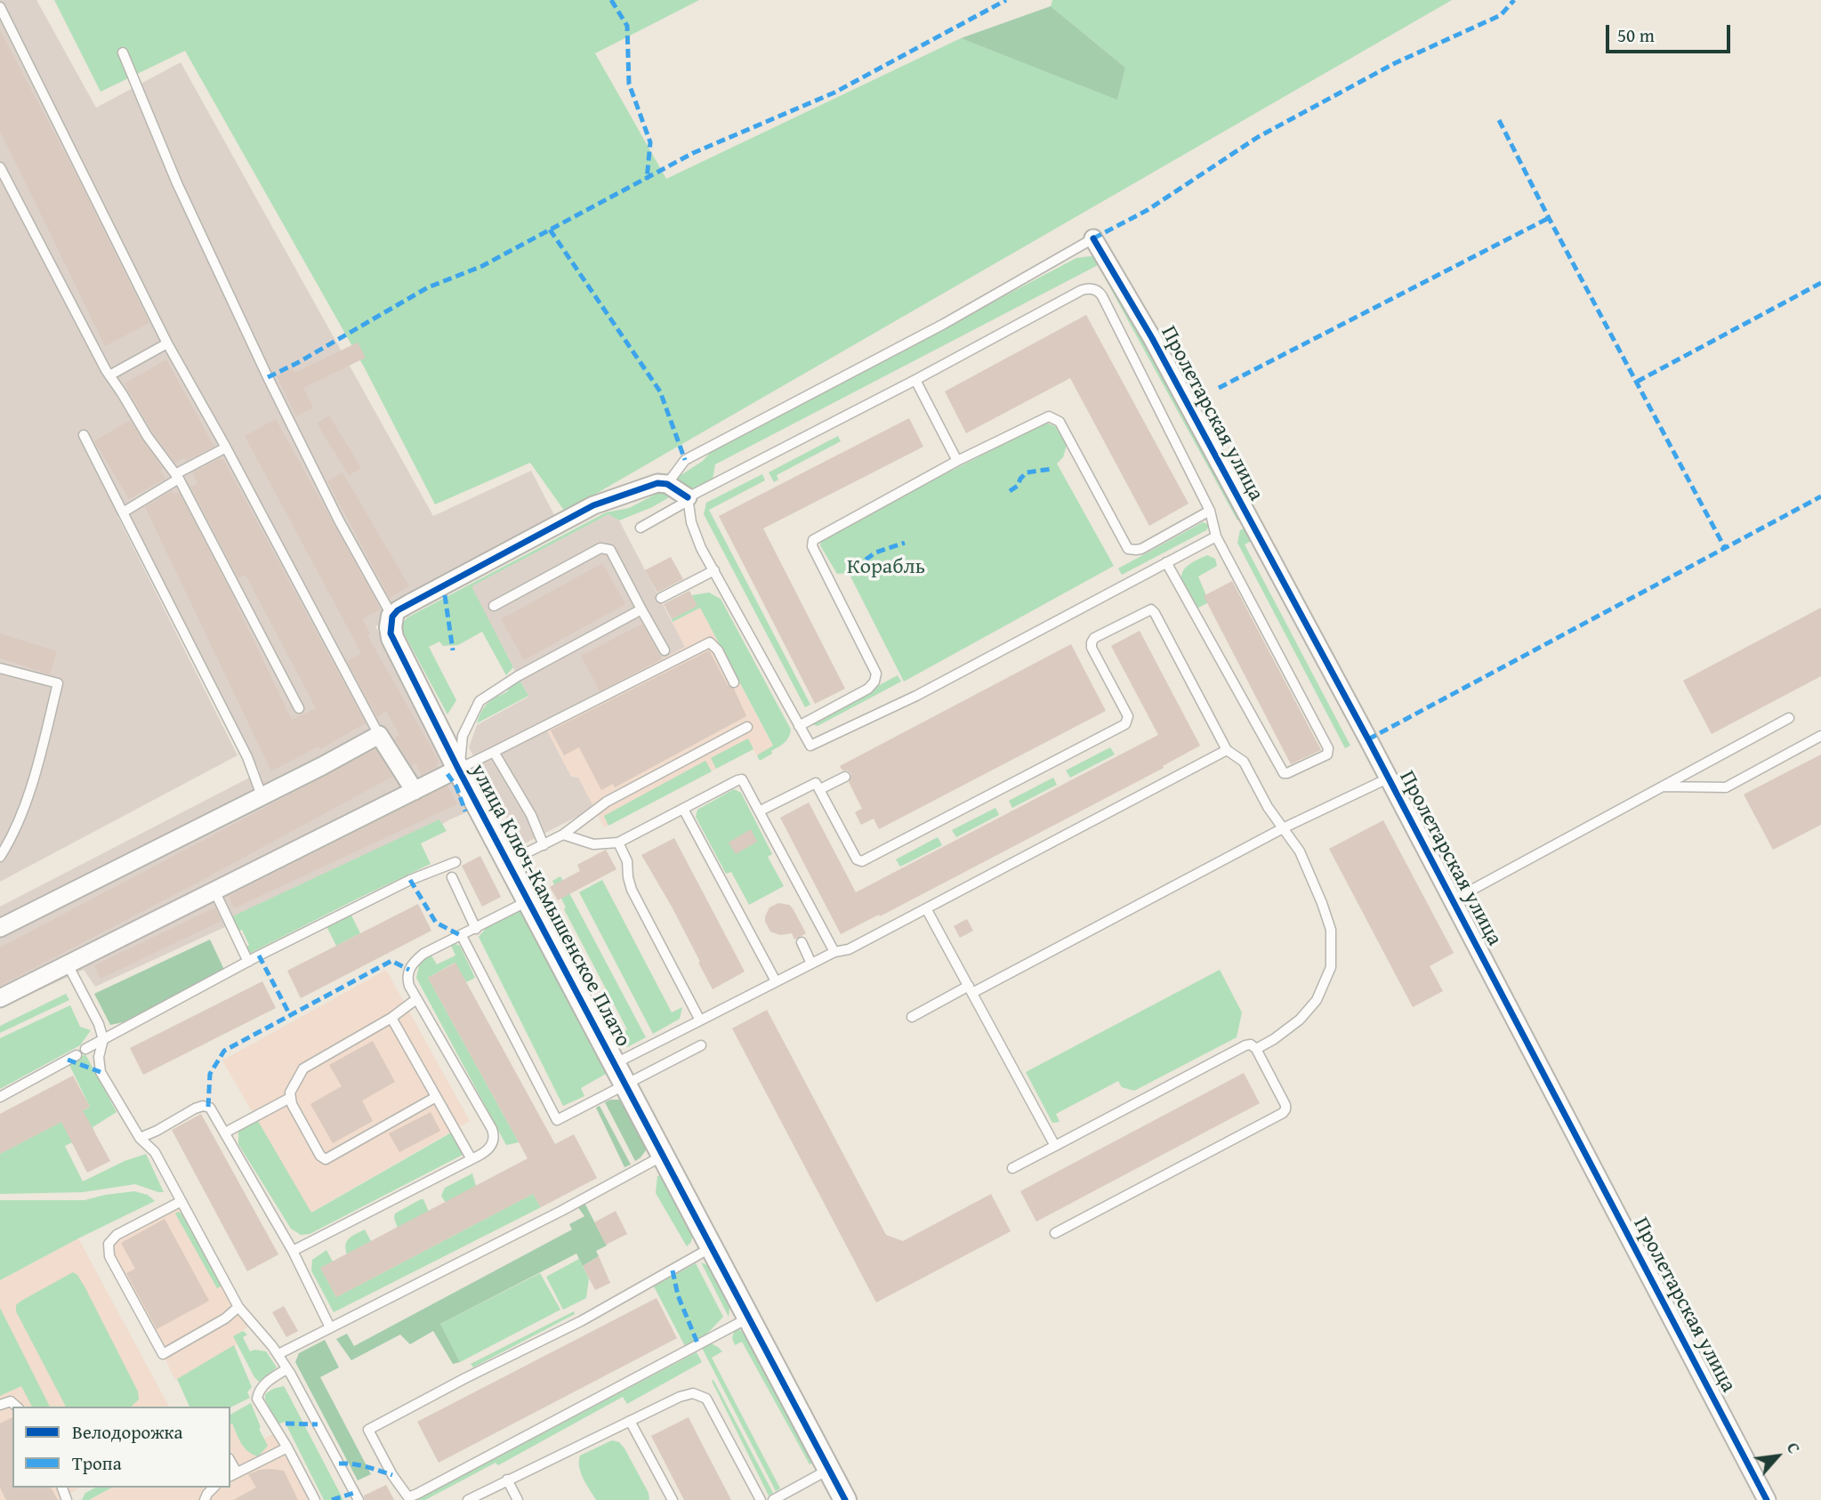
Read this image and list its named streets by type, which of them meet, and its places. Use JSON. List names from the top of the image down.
{
  "streets": {
    "street": ["Пролетарская улица", "улица Ключ-Камышенское Плато"]
  },
  "parks": ["Корабль"],
  "legend": ["Велодорожка", "Тропа"],
  "scale_bar": "50 m",
  "north": "top right"
}
